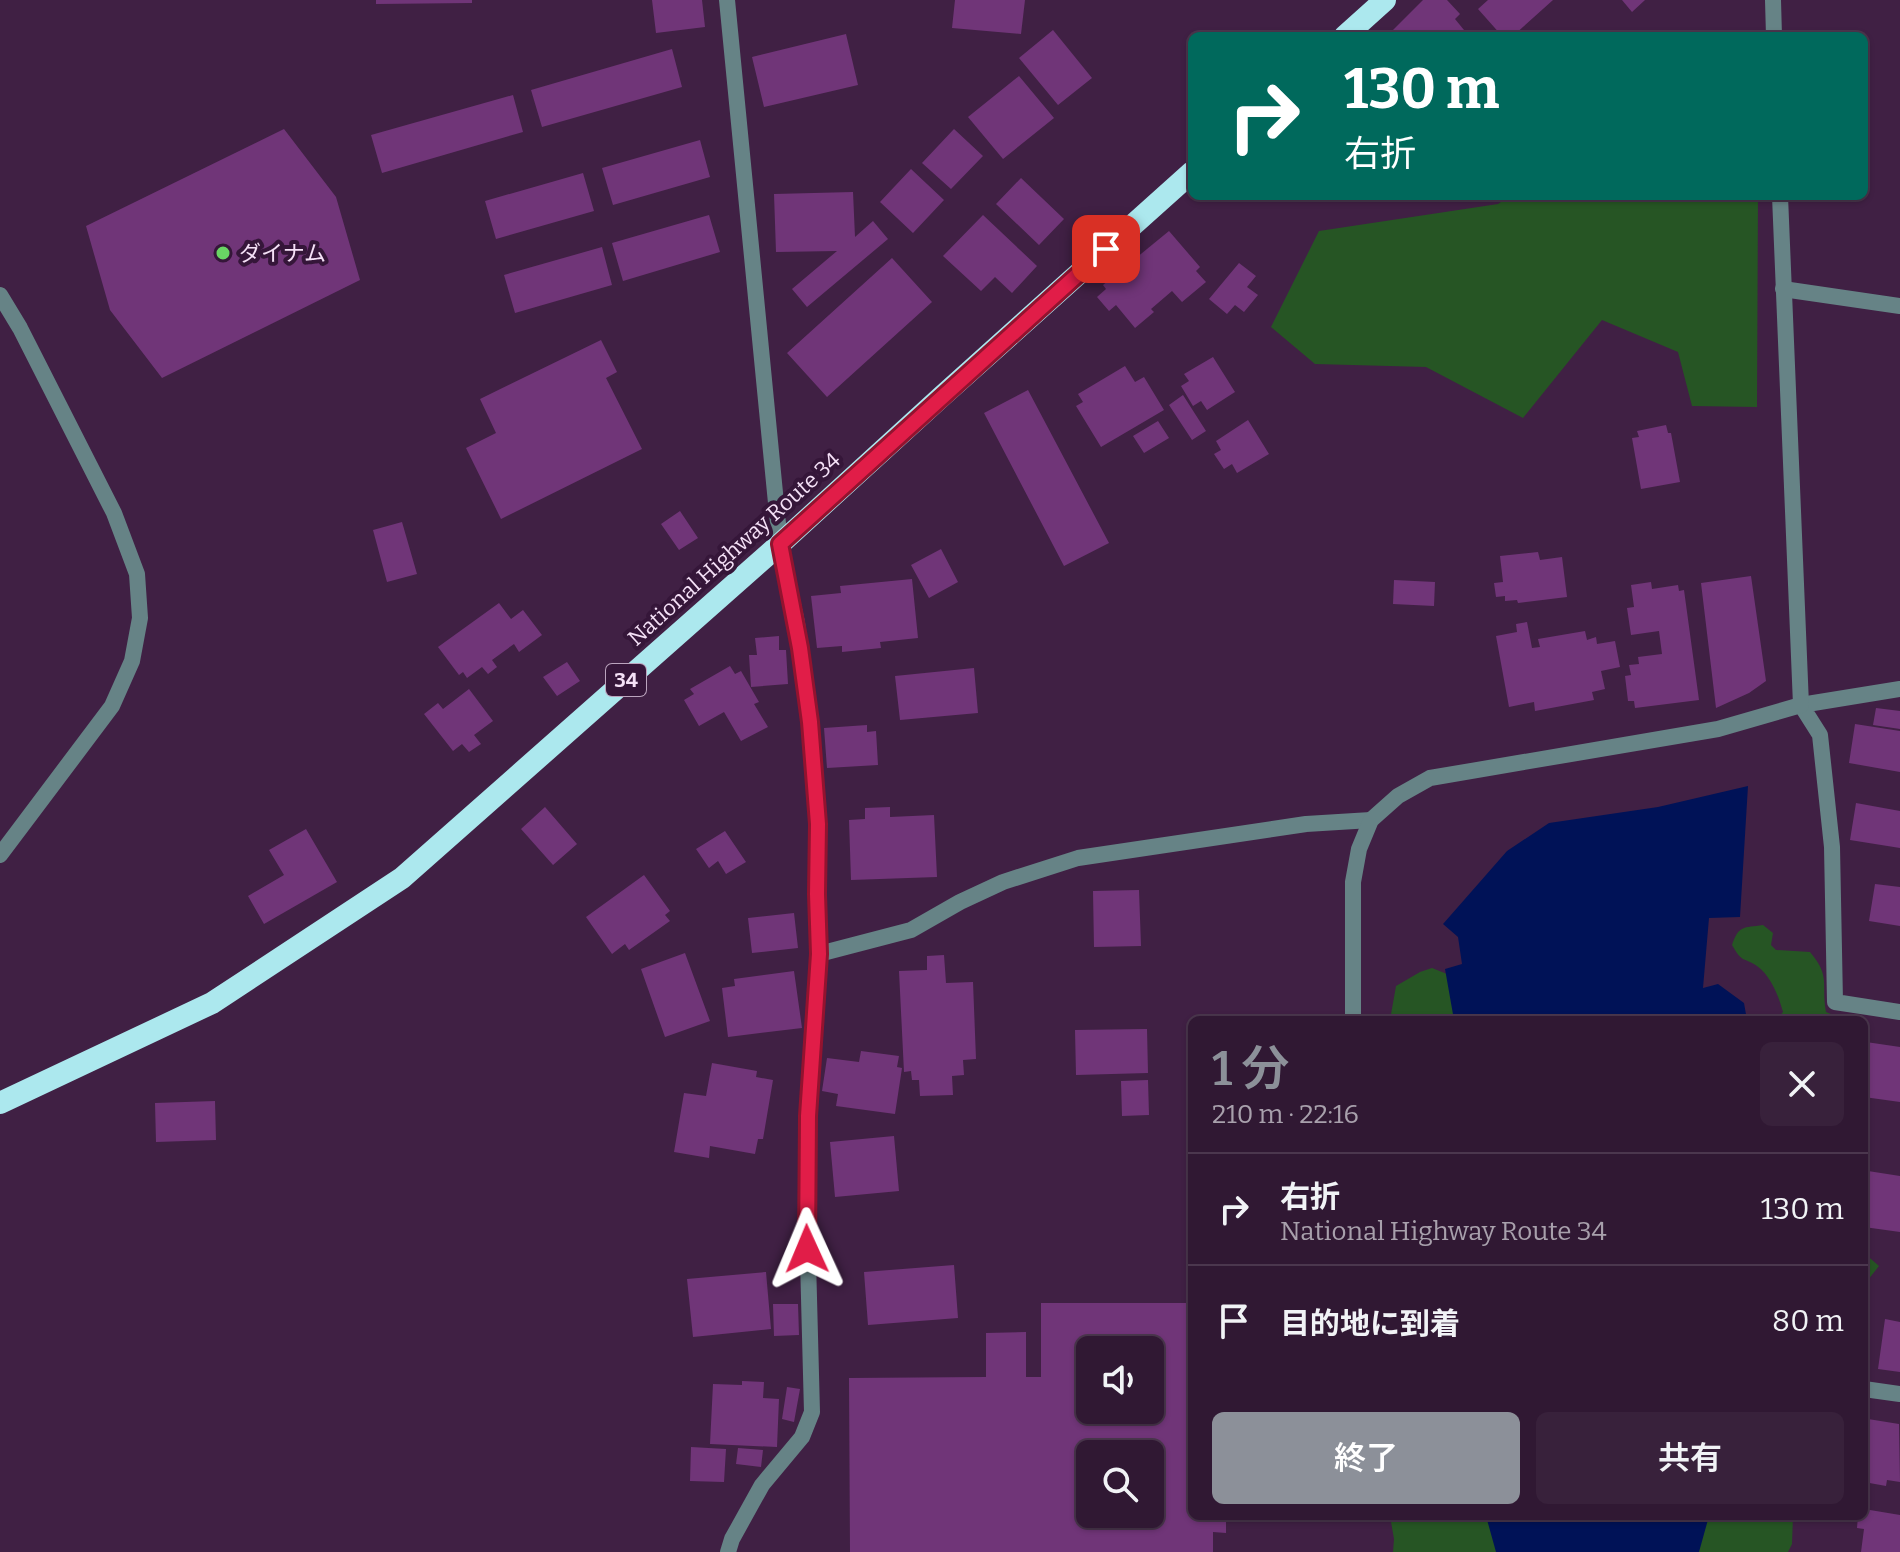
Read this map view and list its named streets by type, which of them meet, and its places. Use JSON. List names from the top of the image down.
{
  "streets": {
    "highway": ["National Highway Route 34", "34"]
  },
  "places": ["ダイナム"],
  "page": {
    "turn": ["130 m", "右折"],
    "heading": ["1 分", "210 m · 22:16"],
    "list": [
      {
        "name": "右折",
        "note": "National Highway Route 34",
        "value": "130 m"
      },
      {
        "name": "目的地に到着",
        "value": "80 m"
      }
    ],
    "buttons": ["終了", "共有"]
  }
}
